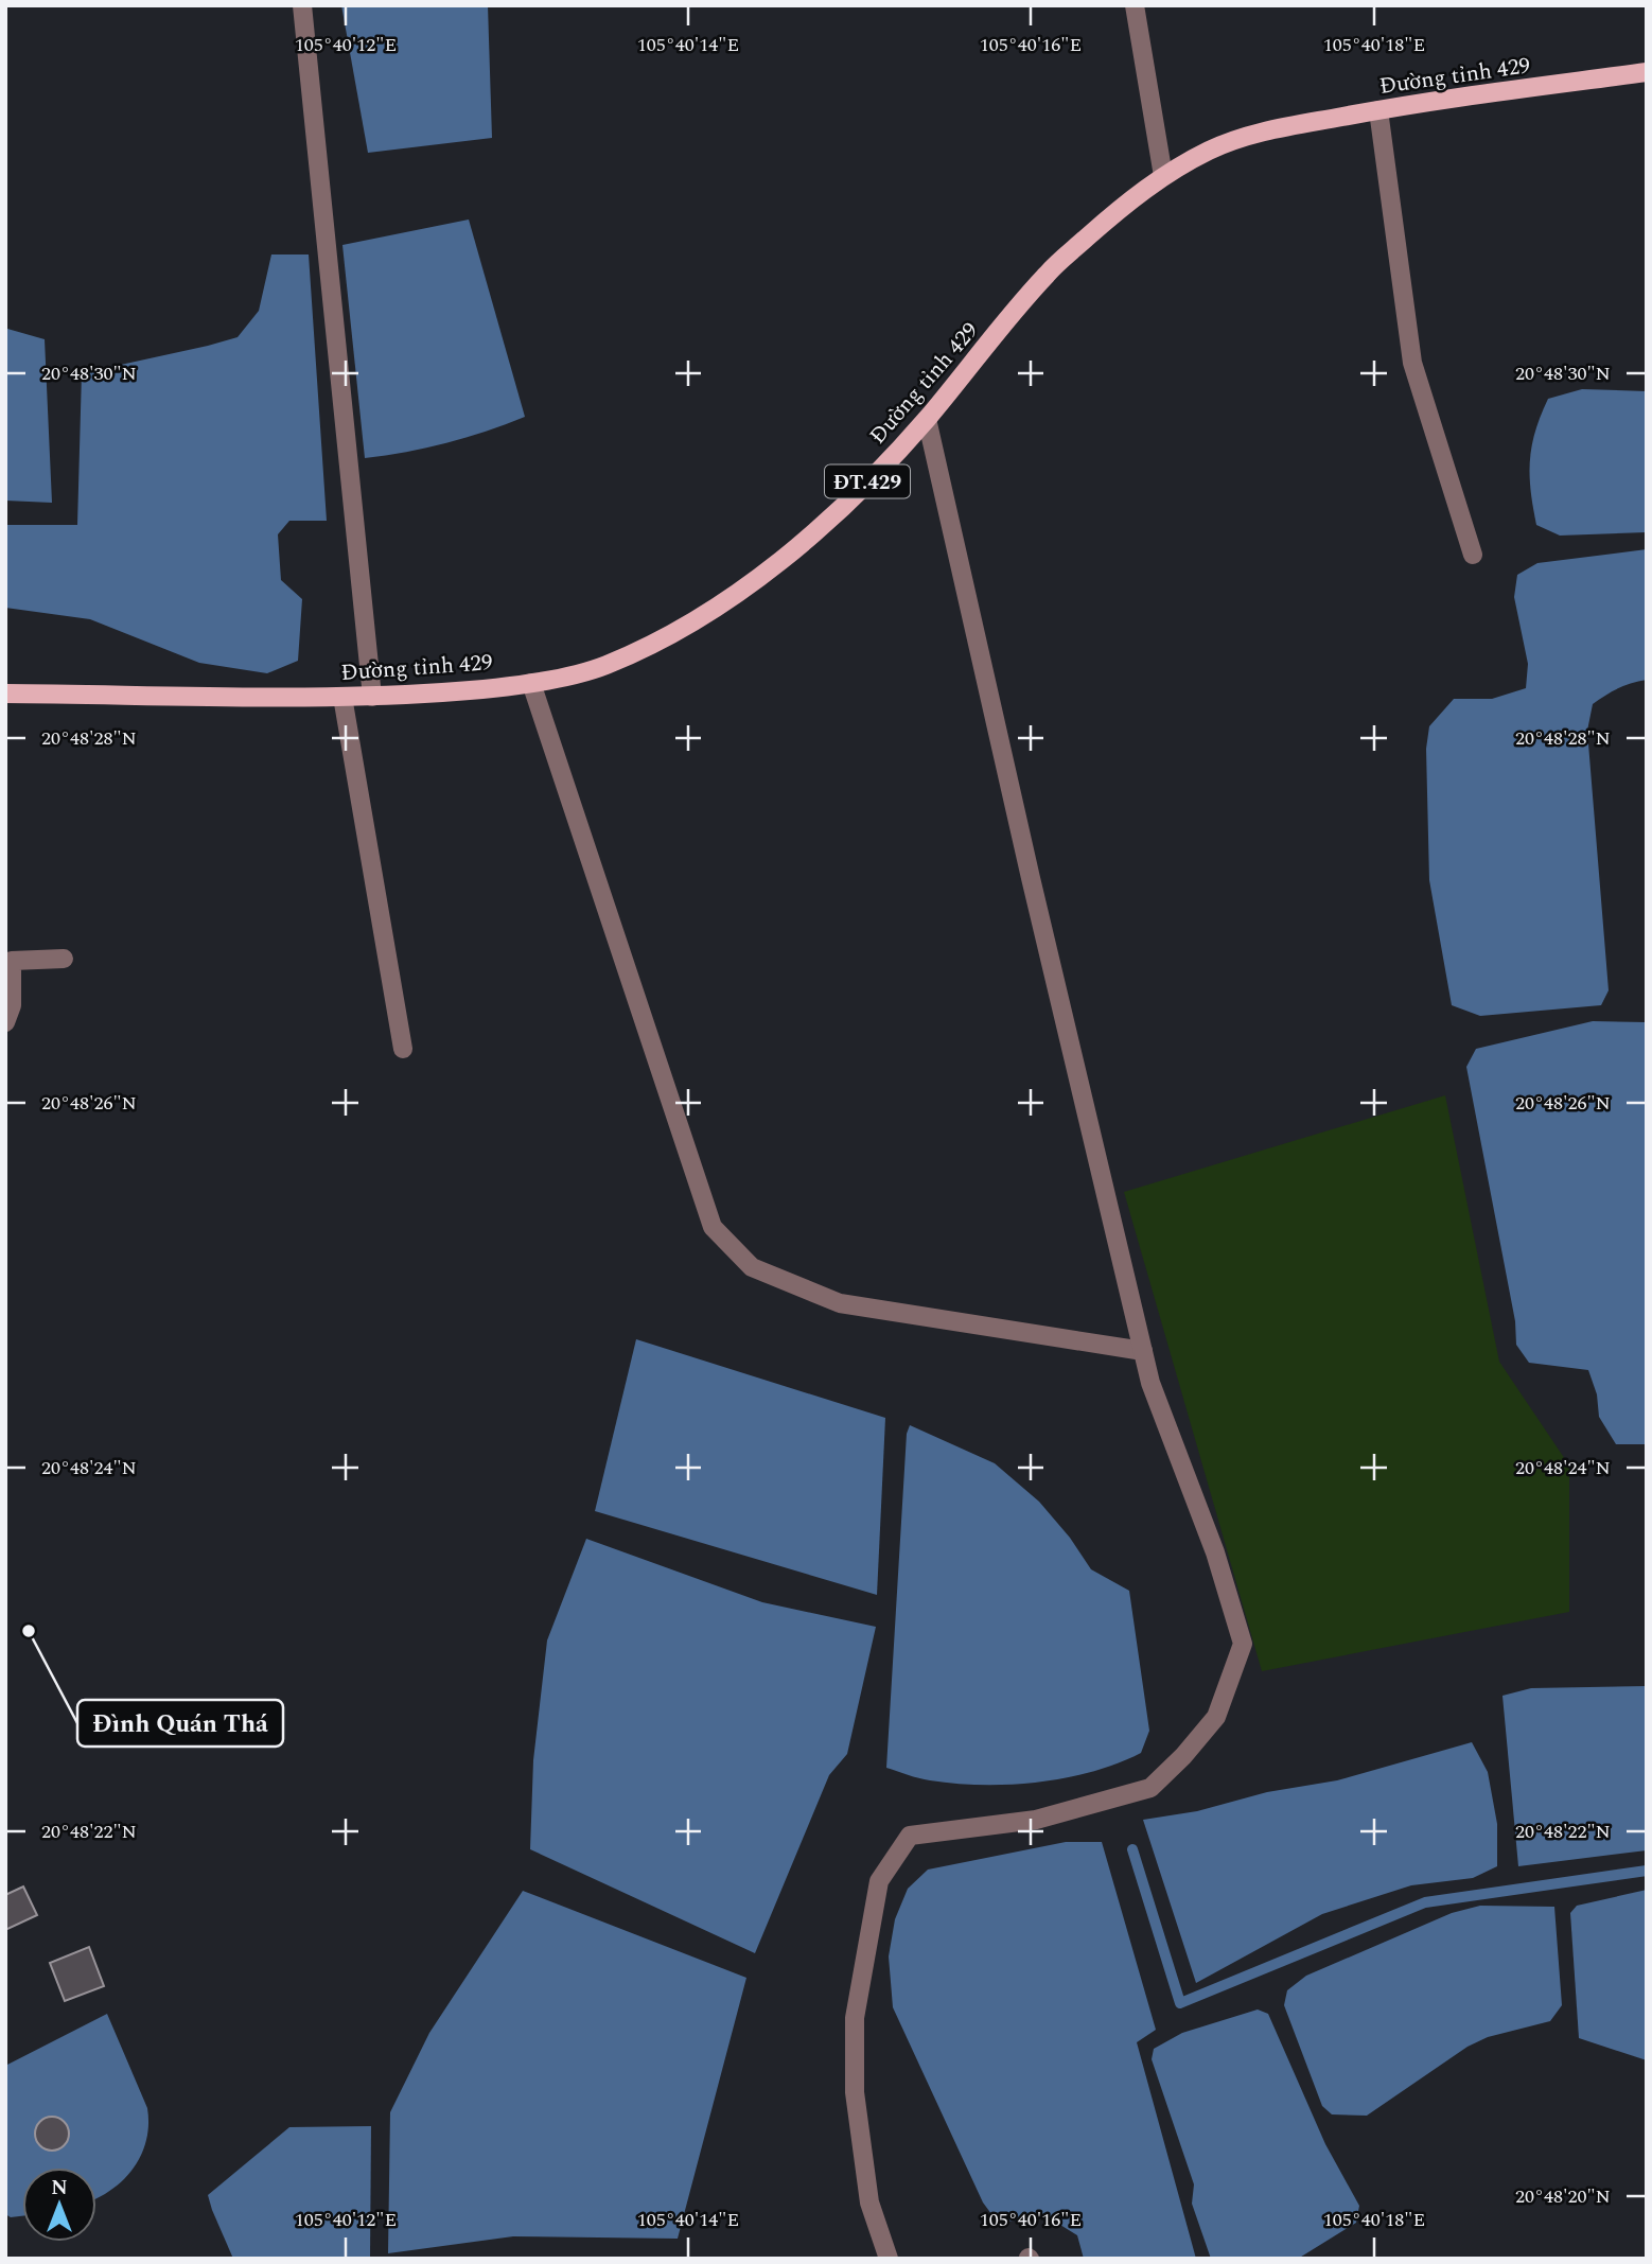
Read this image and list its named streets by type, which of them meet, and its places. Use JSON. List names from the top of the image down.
{
  "streets": {
    "main road": ["Đường tỉnh 429", "ĐT.429"]
  },
  "places": ["Đình Quán Thá"],
  "north": "top",
  "coordinates": [
    "105°40'12\"E",
    "105°40'14\"E",
    "105°40'16\"E",
    "105°40'18\"E",
    "20°48'30\"N",
    "20°48'28\"N",
    "20°48'26\"N",
    "20°48'24\"N",
    "20°48'22\"N",
    "20°48'20\"N"
  ]
}
